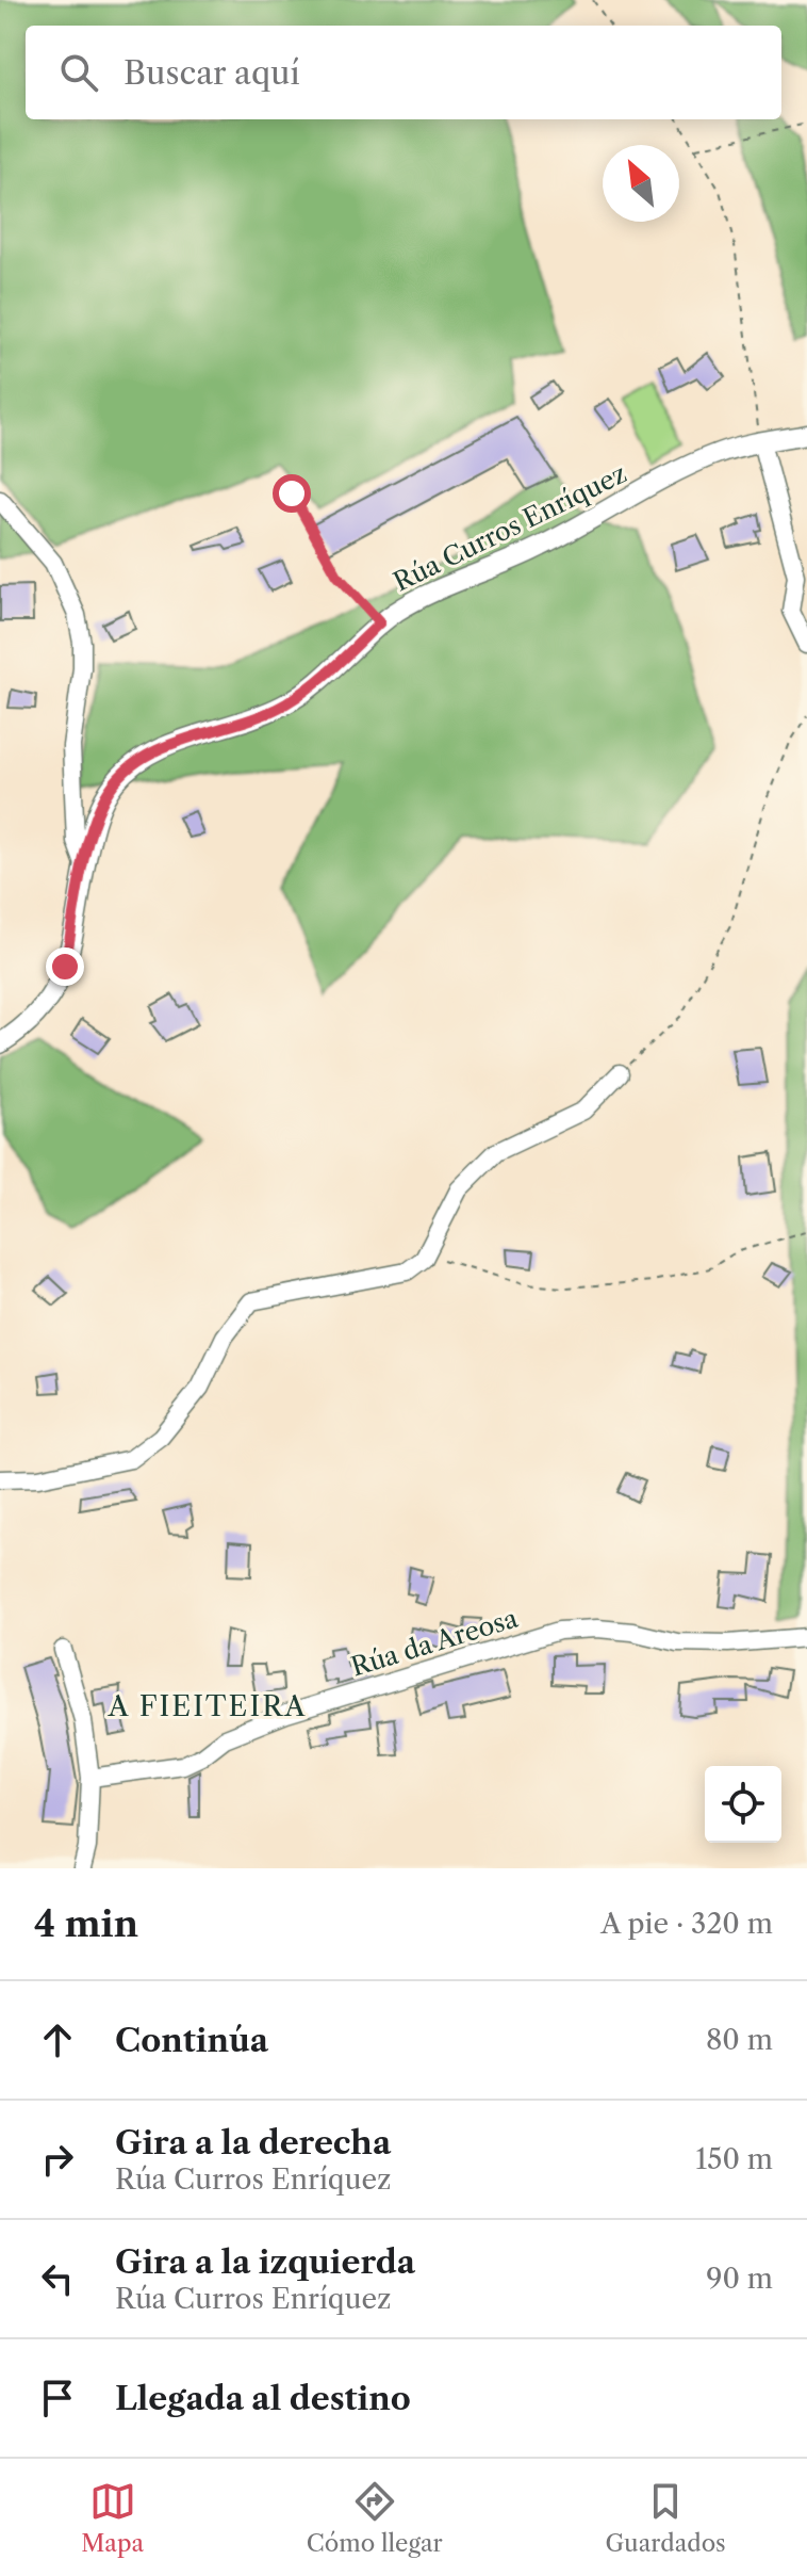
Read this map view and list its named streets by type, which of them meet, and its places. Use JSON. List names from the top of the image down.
{
  "streets": {
    "street": ["Rúa Curros Enríquez", "Rúa da Areosa"]
  },
  "districts": ["A FIEITEIRA"],
  "north": "top left",
  "page": {
    "search": "Buscar aquí",
    "heading": ["4 min", "A pie · 320 m"],
    "list": [
      ["Continúa", "80 m"],
      ["Gira a la derecha", "Rúa Curros Enríquez", "150 m"],
      ["Gira a la izquierda", "Rúa Curros Enríquez", "90 m"],
      "Llegada al destino"
    ],
    "nav": ["Mapa", "Cómo llegar", "Guardados"]
  }
}
